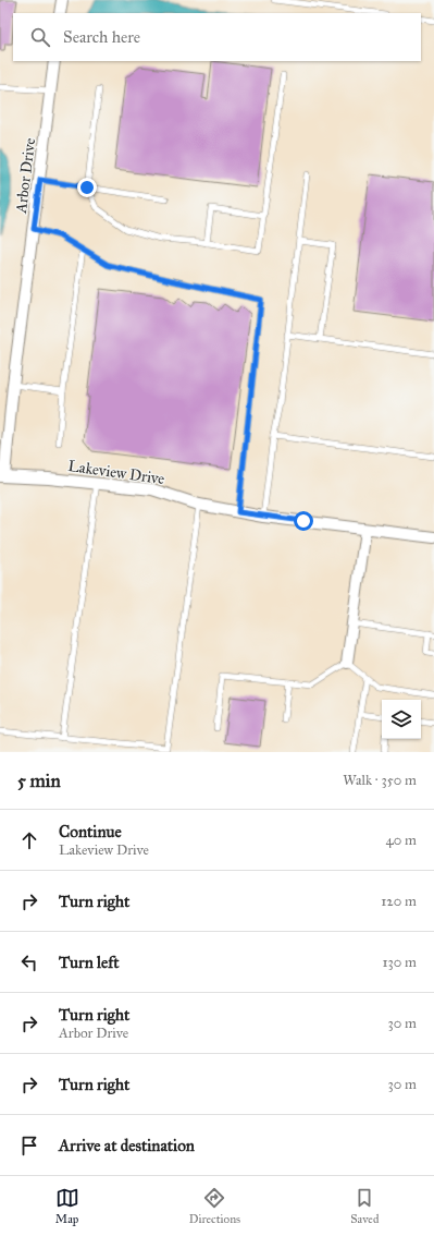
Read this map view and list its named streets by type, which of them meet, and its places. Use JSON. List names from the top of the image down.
{
  "streets": {
    "street": ["Arbor Drive", "Lakeview Drive"]
  },
  "crossings": [
    ["Arbor Drive", "Lakeview Drive"]
  ],
  "page": {
    "search": "Search here",
    "heading": ["5 min", "Walk · 350 m"],
    "list": [
      ["Continue", "Lakeview Drive", "40 m"],
      ["Turn right", "120 m"],
      ["Turn left", "130 m"],
      ["Turn right", "Arbor Drive", "30 m"],
      ["Turn right", "30 m"],
      "Arrive at destination"
    ],
    "nav": ["Map", "Directions", "Saved"]
  }
}
